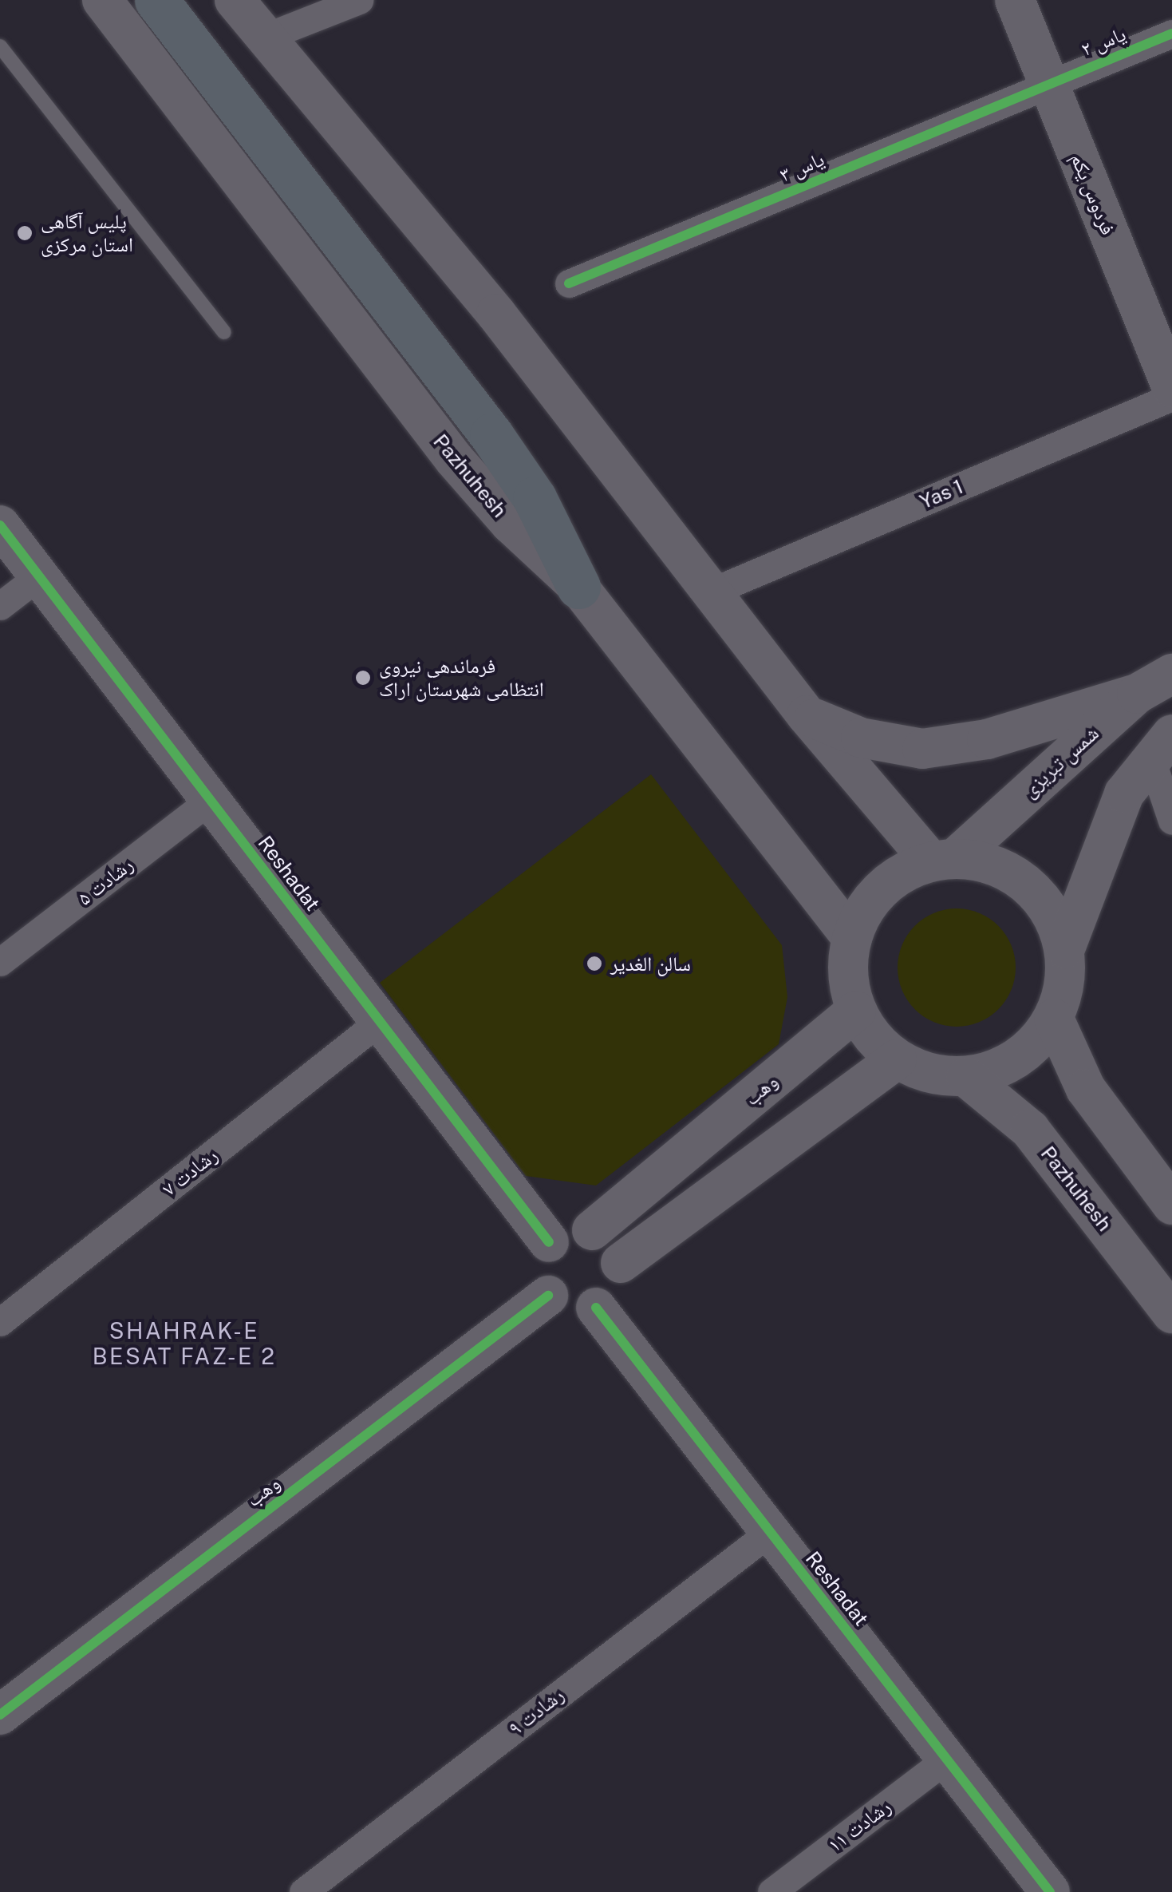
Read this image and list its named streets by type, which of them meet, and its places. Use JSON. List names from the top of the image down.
{
  "streets": {
    "street": [
      "یاس ۲",
      "یاس ۳",
      "فردوس یکم",
      "Pazhuhesh",
      "Yas 1",
      "شمس تبریزی",
      "Reshadat",
      "رشادت ۵",
      "وهب",
      "رشادت ۷",
      "رشادت ۹",
      "رشادت ۱۱"
    ]
  },
  "crossings": [
    ["یاس ۲", "یاس ۳"],
    ["یاس ۲", "فردوس یکم"],
    ["یاس ۳", "فردوس یکم"],
    ["Pazhuhesh", "شمس تبریزی"],
    ["Pazhuhesh", "وهب"],
    ["شمس تبریزی", "وهب"],
    ["Reshadat", "رشادت ۵"],
    ["Reshadat", "وهب"],
    ["Reshadat", "رشادت ۷"],
    ["Reshadat", "رشادت ۹"],
    ["Reshadat", "رشادت ۱۱"]
  ],
  "districts": ["SHAHRAK-E BESAT FAZ-E 2"],
  "places": ["پلیس آگاهی استان مرکزی", "فرماندهی نیروی انتظامی شهرستان اراک", "سالن الغدیر"]
}
